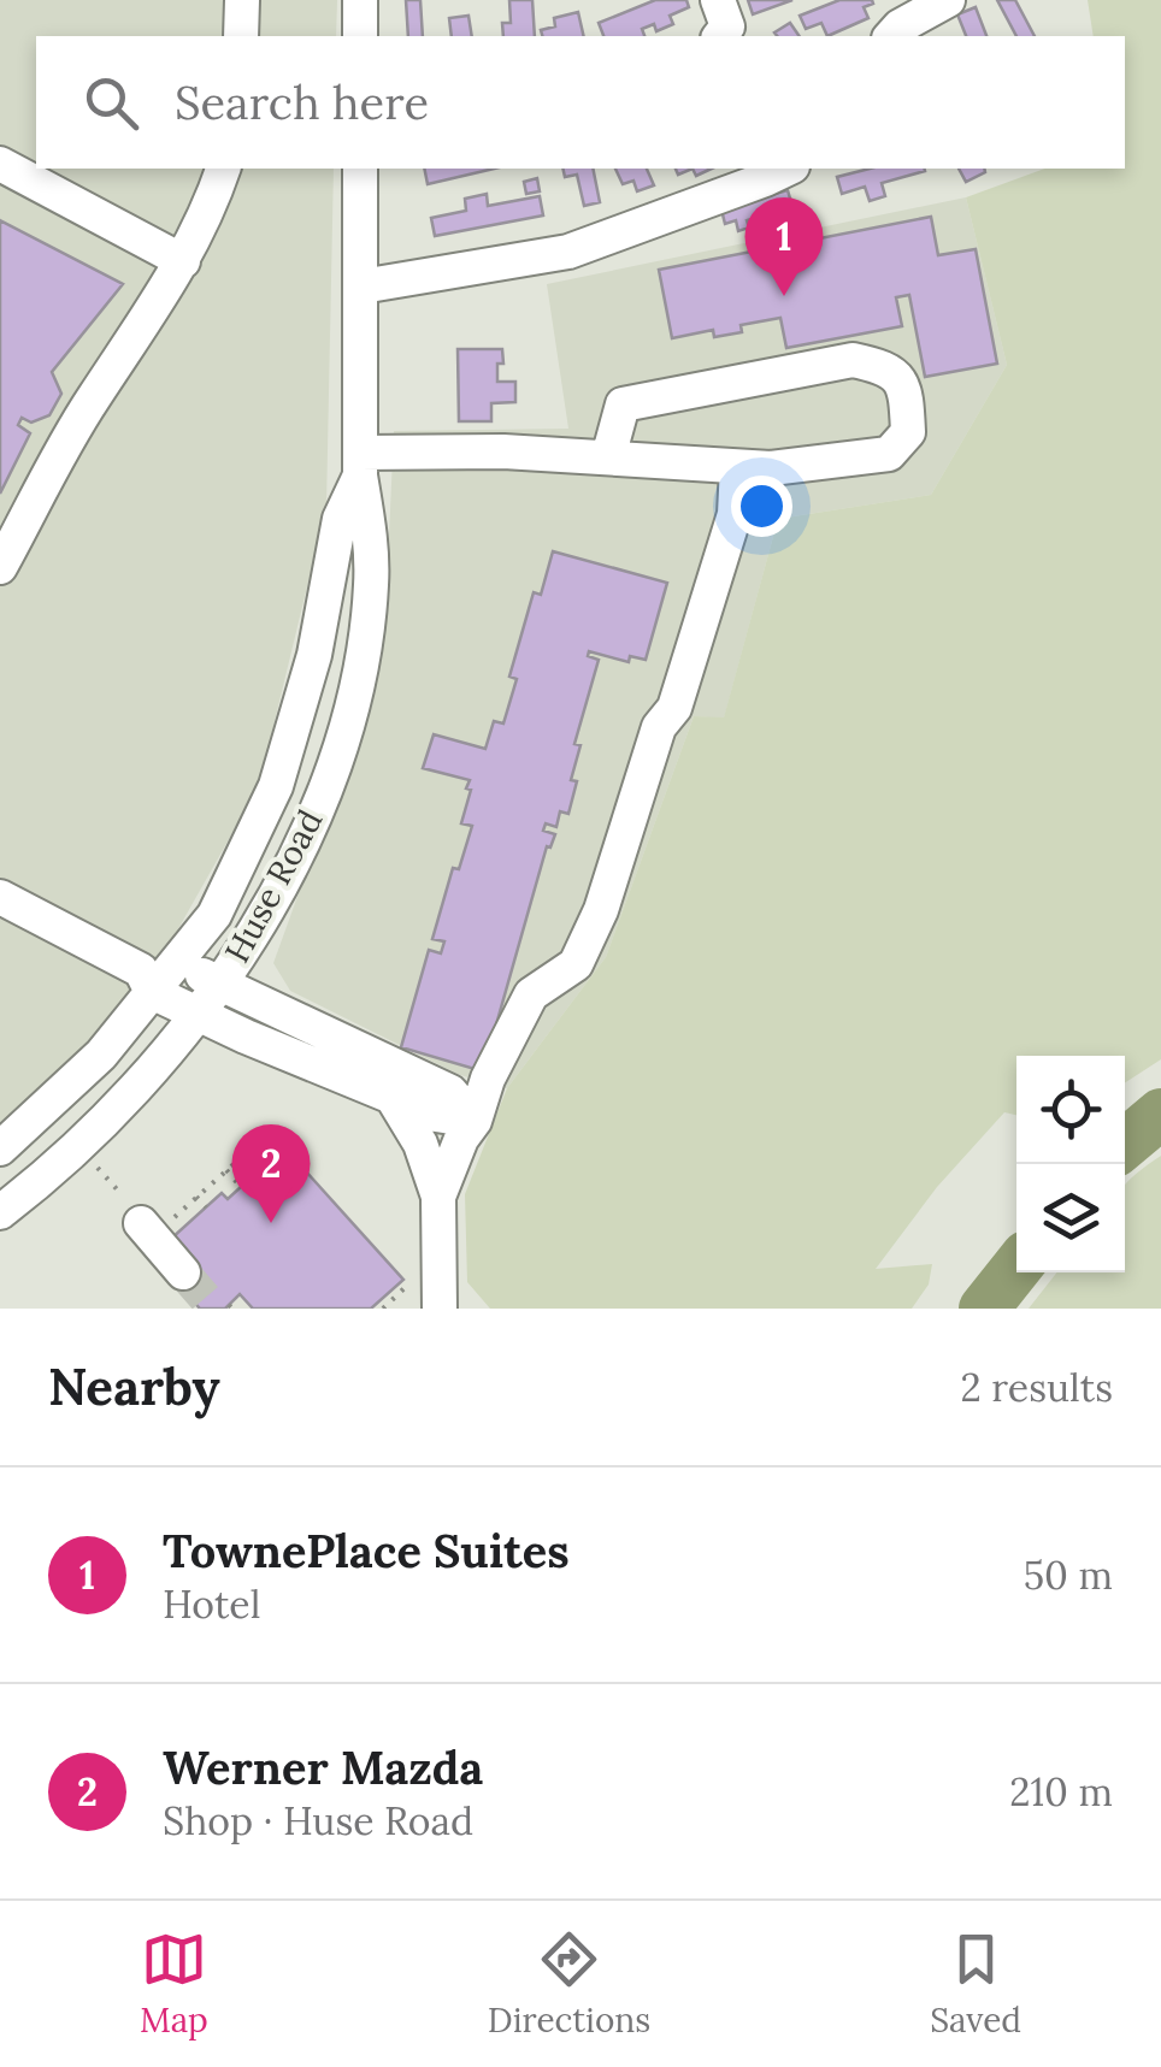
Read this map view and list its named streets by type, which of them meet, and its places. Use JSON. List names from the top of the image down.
{
  "streets": {
    "street": ["Huse Road"]
  },
  "page": {
    "search": "Search here",
    "pins": ["1", "2"],
    "heading": ["Nearby", "2 results"],
    "list": [
      {
        "mark": "1",
        "name": "TownePlace Suites",
        "note": "Hotel",
        "value": "50 m"
      },
      {
        "mark": "2",
        "name": "Werner Mazda",
        "note": "Shop · Huse Road",
        "value": "210 m"
      }
    ],
    "nav": ["Map", "Directions", "Saved"]
  }
}
